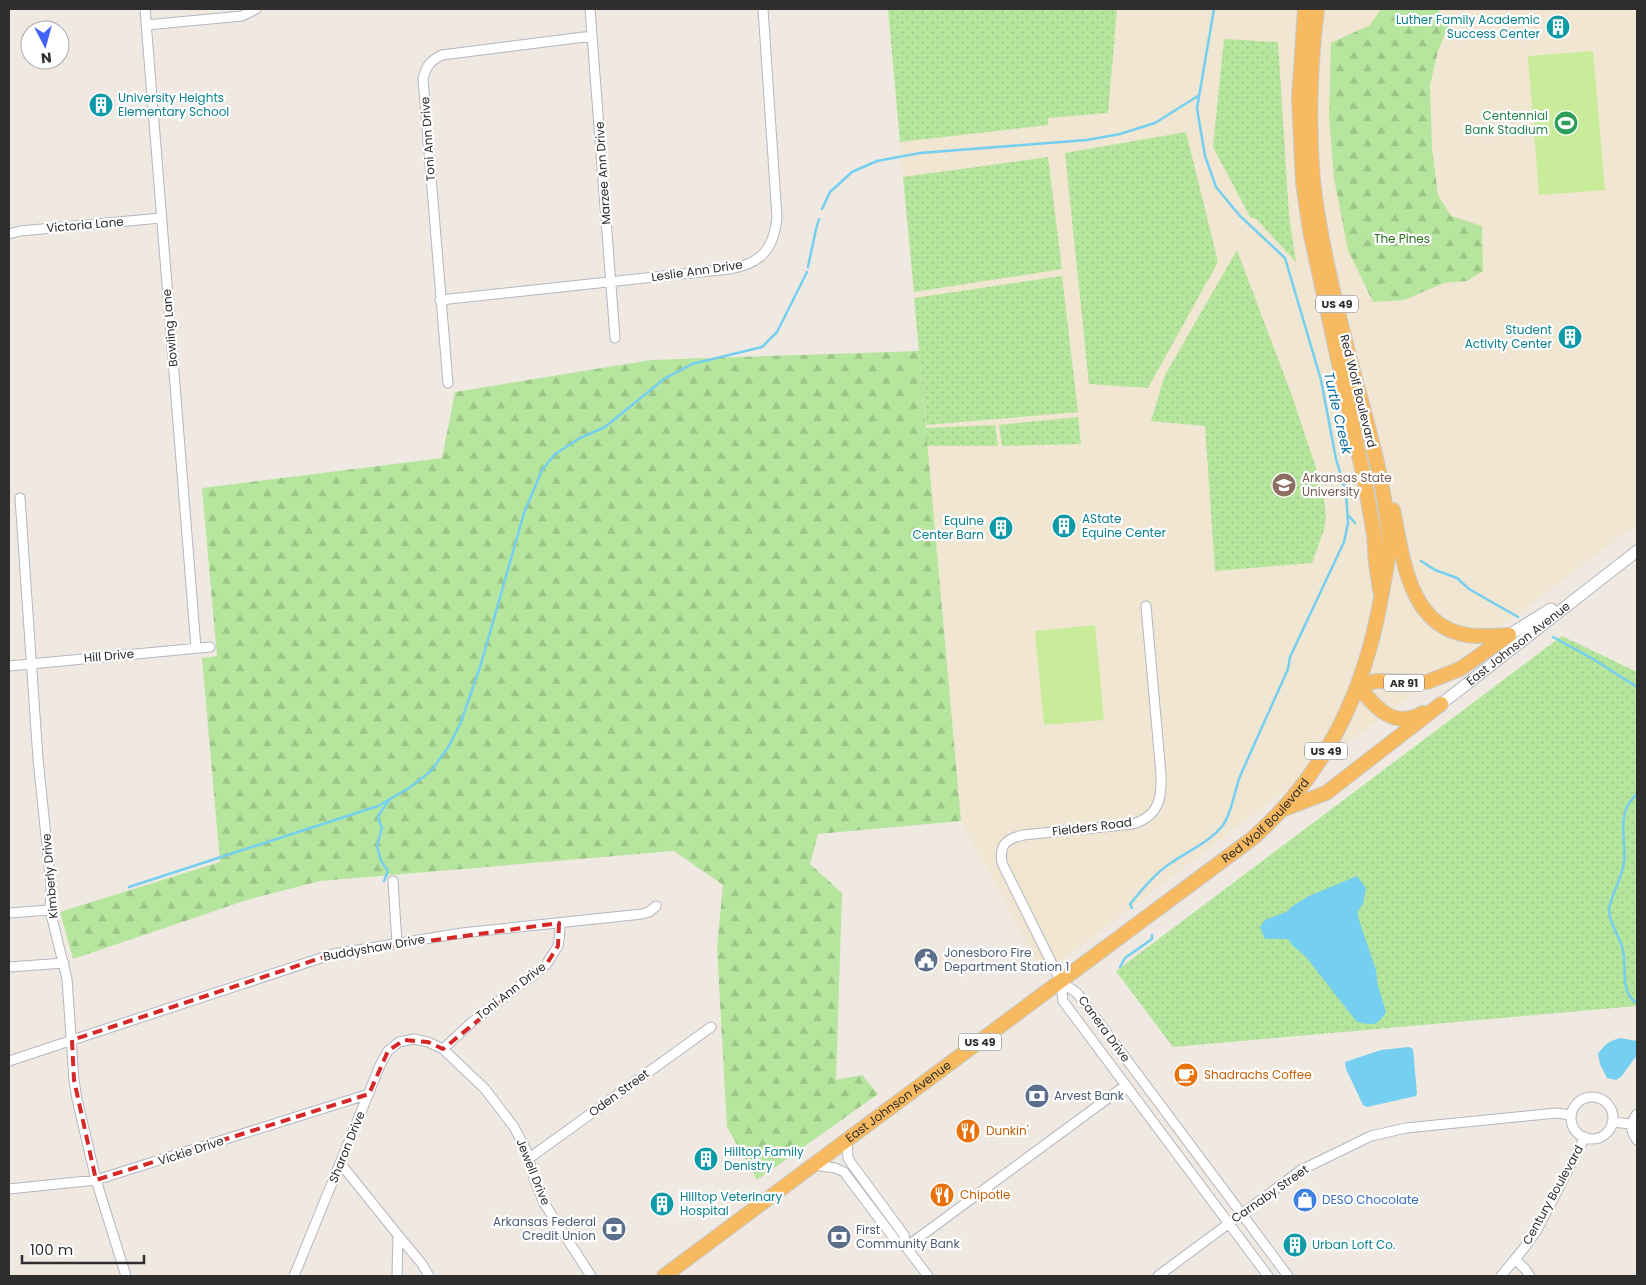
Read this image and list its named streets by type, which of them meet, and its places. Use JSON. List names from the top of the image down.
{
  "streets": {
    "highway": [
      "US 49",
      "Red Wolf Boulevard",
      "East Johnson Avenue",
      "AR 91"
    ],
    "street": [
      "Toni Ann Drive",
      "Marzee Ann Drive",
      "Victoria Lane",
      "Leslie Ann Drive",
      "Bowling Lane",
      "Hill Drive",
      "Fielders Road",
      "Kimberly Drive",
      "Buddyshaw Drive",
      "Canera Drive",
      "Oden Street",
      "Sharon Drive",
      "Vickie Drive",
      "Jewell Drive",
      "Carnaby Street",
      "Century Boulevard"
    ]
  },
  "crossings": [
    ["Toni Ann Drive", "Marzee Ann Drive"],
    ["Toni Ann Drive", "Leslie Ann Drive"],
    ["Toni Ann Drive", "Buddyshaw Drive"],
    ["Toni Ann Drive", "Jewell Drive"],
    ["Marzee Ann Drive", "Leslie Ann Drive"],
    ["Victoria Lane", "Bowling Lane"],
    ["Bowling Lane", "Hill Drive"],
    ["Red Wolf Boulevard", "East Johnson Avenue"],
    ["Red Wolf Boulevard", "AR 91"],
    ["East Johnson Avenue", "AR 91"],
    ["East Johnson Avenue", "Fielders Road"],
    ["East Johnson Avenue", "Canera Drive"],
    ["Hill Drive", "Kimberly Drive"],
    ["Fielders Road", "Canera Drive"],
    ["Kimberly Drive", "Buddyshaw Drive"],
    ["Kimberly Drive", "Vickie Drive"],
    ["Canera Drive", "Carnaby Street"],
    ["Oden Street", "Jewell Drive"],
    ["Sharon Drive", "Vickie Drive"],
    ["Sharon Drive", "Jewell Drive"],
    ["Carnaby Street", "Century Boulevard"]
  ],
  "water": ["Turtle Creek"],
  "parks": ["The Pines"],
  "places": {
    "building": [
      "Luther Family Academic Success Center",
      "University Heights Elementary School",
      "Student Activity Center",
      "AState Equine Center",
      "Equine Center Barn",
      "Hilltop Family Denistry",
      "Hilltop Veterinary Hospital",
      "Urban Loft Co."
    ],
    "sports": ["Centennial Bank Stadium"],
    "school or university": ["Arkansas State University"],
    "public building": ["Jonesboro Fire Department Station 1"],
    "cafe": ["Shadrachs Coffee"],
    "bank": ["Arvest Bank", "Arkansas Federal Credit Union", "First Community Bank"],
    "restaurant": ["Dunkin'", "Chipotle"],
    "shop": ["DESO Chocolate"]
  },
  "scale_bar": "100 m",
  "north": "bottom"
}
